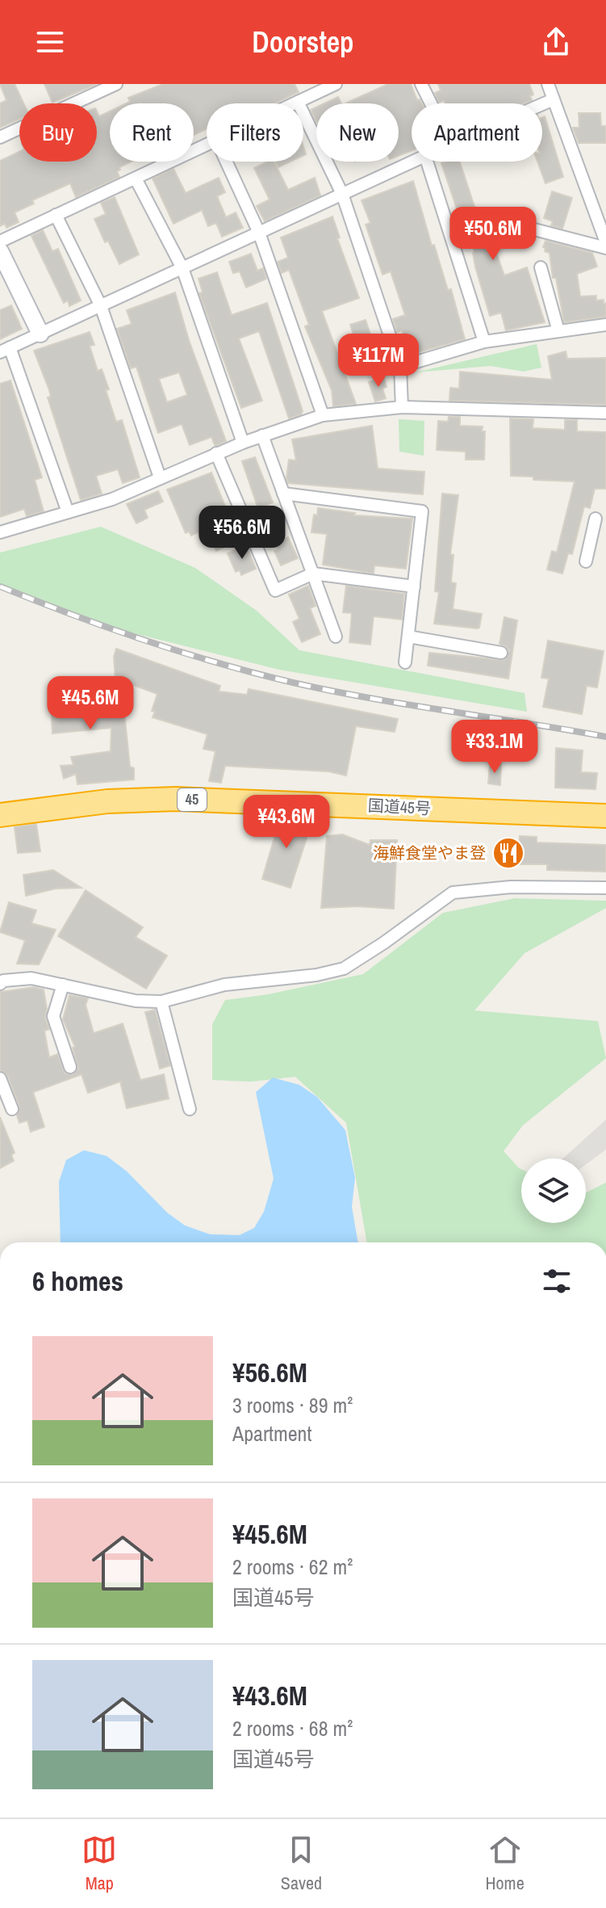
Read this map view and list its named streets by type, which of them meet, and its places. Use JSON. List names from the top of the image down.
{
  "streets": {
    "highway": ["45", "国道45号"]
  },
  "places": {
    "restaurant": ["海鮮食堂やま登"]
  },
  "page": {
    "header": "Doorstep",
    "chip": [
      "Buy",
      "Rent",
      "Filters",
      "New",
      "Apartment"
    ],
    "price": [
      "¥50.6M",
      "¥117M",
      "¥56.6M",
      "¥45.6M",
      "¥33.1M",
      "¥43.6M"
    ],
    "heading": "6 homes",
    "list": [
      {
        "name": "¥56.6M",
        "note": "3 rooms · 89 m² · Apartment"
      },
      {
        "name": "¥45.6M",
        "note": "2 rooms · 62 m² · 国道45号"
      },
      {
        "name": "¥43.6M",
        "note": "2 rooms · 68 m² · 国道45号"
      }
    ],
    "tabs": ["Map", "Saved", "Home"]
  }
}
